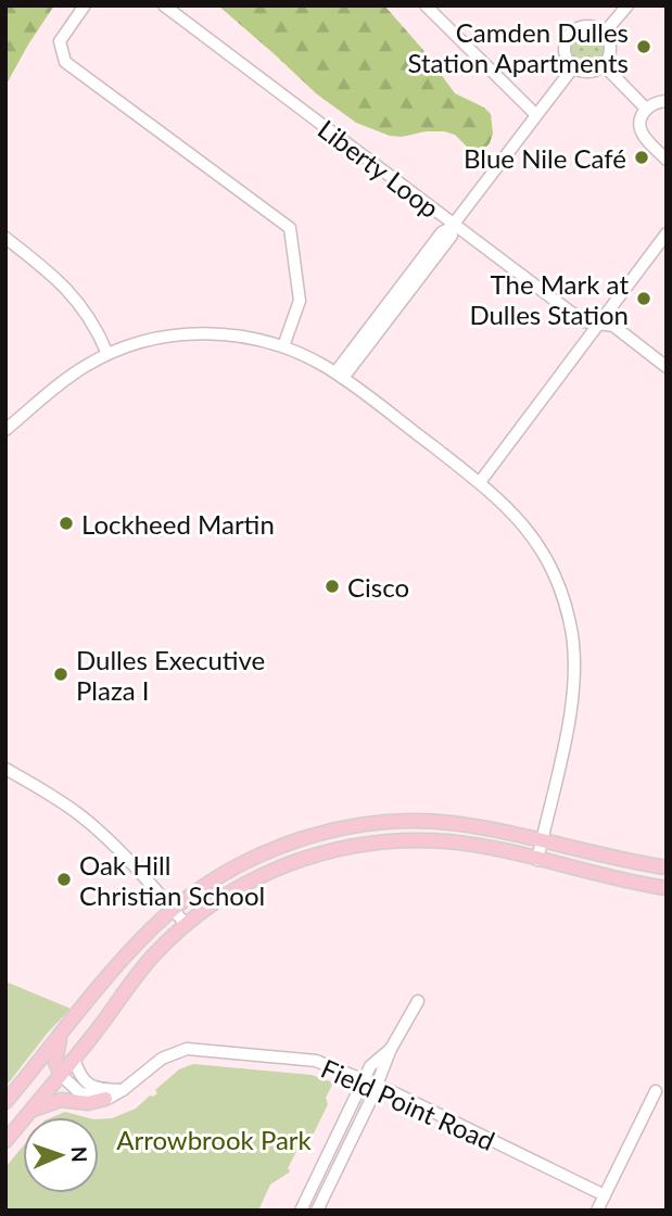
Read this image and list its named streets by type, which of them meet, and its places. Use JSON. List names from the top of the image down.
{
  "streets": {
    "street": ["Liberty Loop", "Field Point Road"]
  },
  "parks": ["Arrowbrook Park"],
  "places": [
    "Camden Dulles Station Apartments",
    "Blue Nile Café",
    "The Mark at Dulles Station",
    "Lockheed Martin",
    "Cisco",
    "Dulles Executive Plaza I",
    "Oak Hill Christian School"
  ],
  "north": "right"
}
